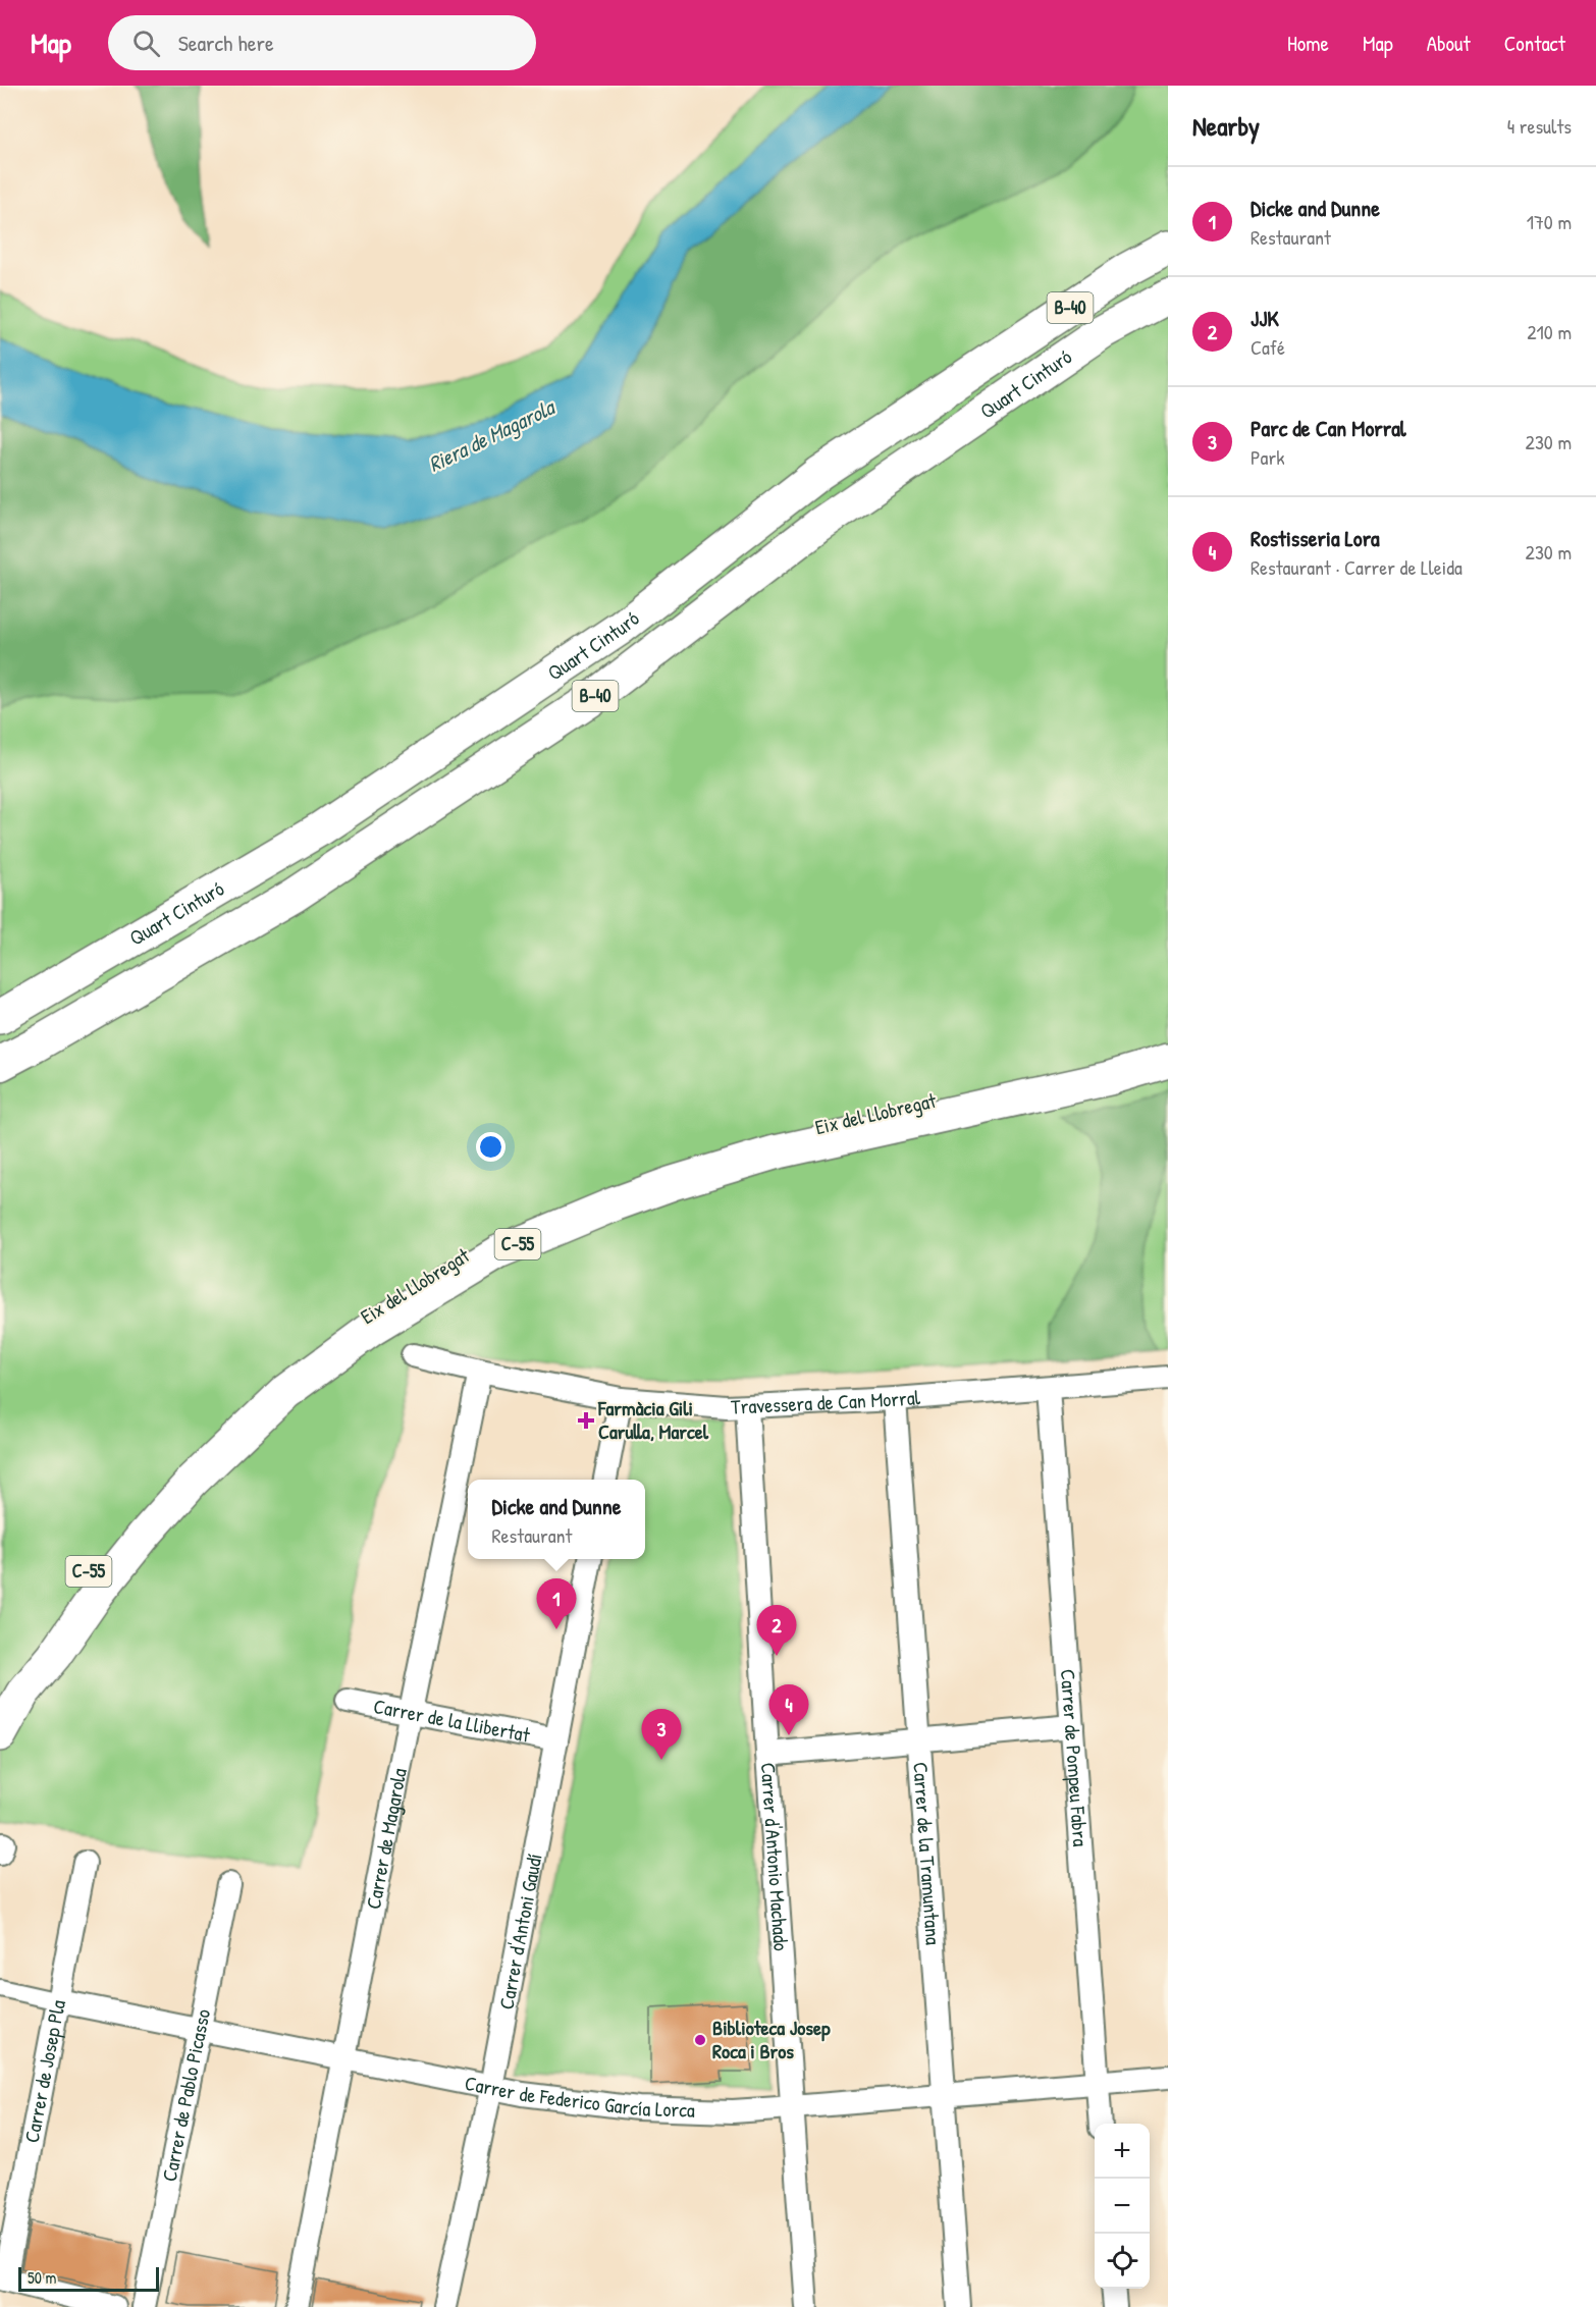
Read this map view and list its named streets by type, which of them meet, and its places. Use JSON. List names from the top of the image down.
{
  "streets": {
    "highway": [
      "B-40",
      "Quart Cinturó",
      "Eix del Llobregat",
      "C-55"
    ],
    "street": [
      "Travessera de Can Morral",
      "Carrer de la Llibertat",
      "Carrer de Pompeu Fabra",
      "Carrer de Magarola",
      "Carrer de la Tramuntana",
      "Carrer d'Antonio Machado",
      "Carrer d'Antoni Gaudí",
      "Carrer de Josep Pla",
      "Carrer de Federico García Lorca",
      "Carrer de Pablo Picasso"
    ]
  },
  "crossings": [
    ["Travessera de Can Morral", "Carrer de Pompeu Fabra"],
    ["Travessera de Can Morral", "Carrer de Magarola"],
    ["Travessera de Can Morral", "Carrer de la Tramuntana"],
    ["Travessera de Can Morral", "Carrer d'Antonio Machado"],
    ["Carrer de la Llibertat", "Carrer de Magarola"],
    ["Carrer de la Llibertat", "Carrer d'Antoni Gaudí"],
    ["Carrer de Pompeu Fabra", "Carrer de Federico García Lorca"],
    ["Carrer de Magarola", "Carrer de Federico García Lorca"],
    ["Carrer de la Tramuntana", "Carrer de Federico García Lorca"],
    ["Carrer d'Antonio Machado", "Carrer de Federico García Lorca"],
    ["Carrer d'Antoni Gaudí", "Carrer de Federico García Lorca"],
    ["Carrer de Josep Pla", "Carrer de Federico García Lorca"],
    ["Carrer de Federico García Lorca", "Carrer de Pablo Picasso"]
  ],
  "water": ["Riera de Magarola"],
  "places": {
    "health": ["Farmàcia Gili Carulla, Marcel"],
    "other": ["Biblioteca Josep Roca i Bros"]
  },
  "scale_bar": "50 m",
  "page": {
    "header": "Map",
    "search": "Search here",
    "nav": [
      "Home",
      "Map",
      "About",
      "Contact"
    ],
    "heading": ["Nearby", "4 results"],
    "list": [
      {
        "mark": "1",
        "name": "Dicke and Dunne",
        "note": "Restaurant",
        "value": "170 m"
      },
      {
        "mark": "2",
        "name": "JJK",
        "note": "Café",
        "value": "210 m"
      },
      {
        "mark": "3",
        "name": "Parc de Can Morral",
        "note": "Park",
        "value": "230 m"
      },
      {
        "mark": "4",
        "name": "Rostisseria Lora",
        "note": "Restaurant · Carrer de Lleida",
        "value": "230 m"
      }
    ],
    "popup": ["Dicke and Dunne", "Restaurant"],
    "pins": [
      "1",
      "2",
      "4",
      "3"
    ],
    "map_buttons": ["+", "−"],
    "scale": "50 m"
  }
}
